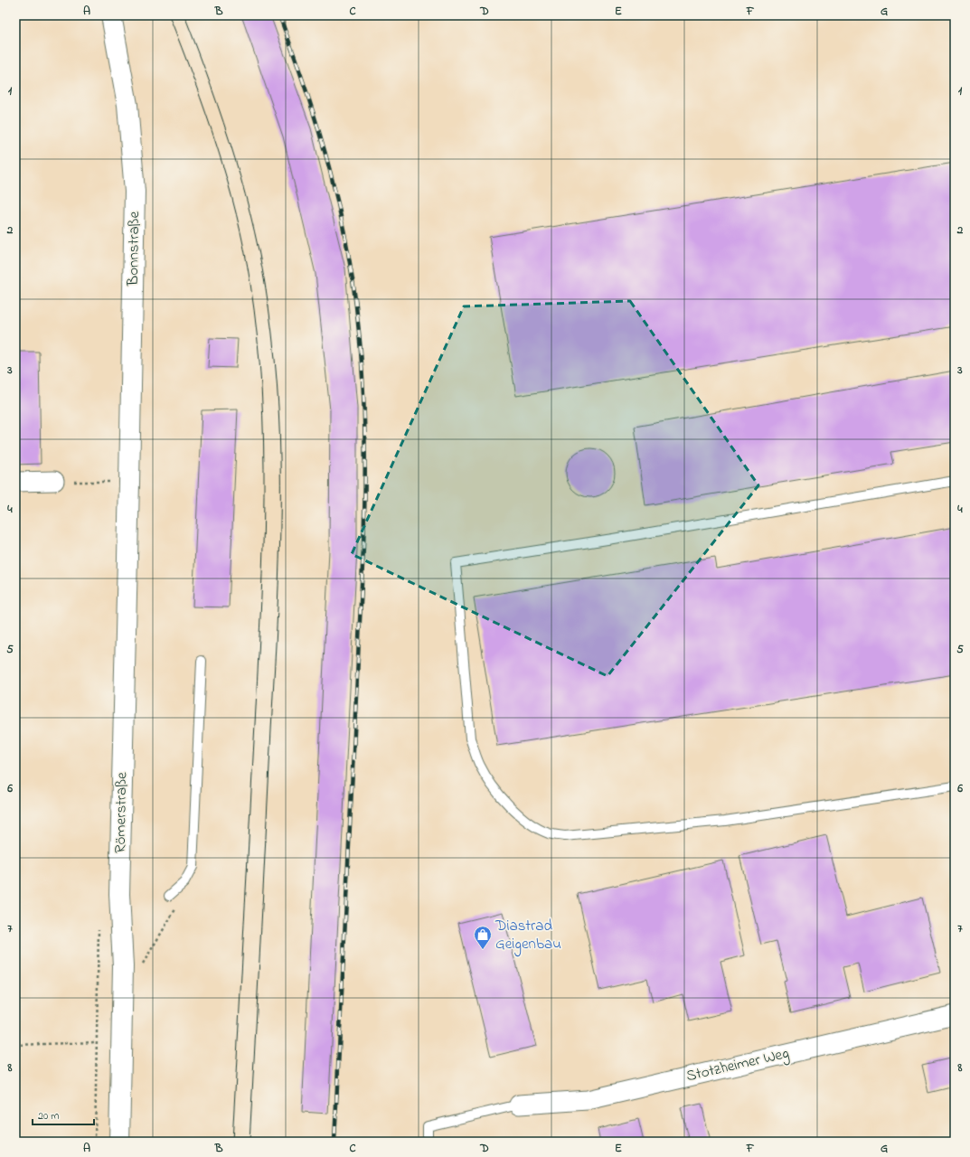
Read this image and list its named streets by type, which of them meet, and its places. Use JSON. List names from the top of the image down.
{
  "streets": {
    "main road": ["Bonnstraße", "Römerstraße"],
    "street": ["Stotzheimer Weg"]
  },
  "crossings": [
    ["Bonnstraße", "Römerstraße"]
  ],
  "places": {
    "shop": ["Diastrad Geigenbau"]
  },
  "scale_bar": "20 m",
  "grid": {
    "columns": [
      "A",
      "B",
      "C",
      "D",
      "E",
      "F",
      "G"
    ],
    "rows": [
      "1",
      "2",
      "3",
      "4",
      "5",
      "6",
      "7",
      "8"
    ]
  }
}
